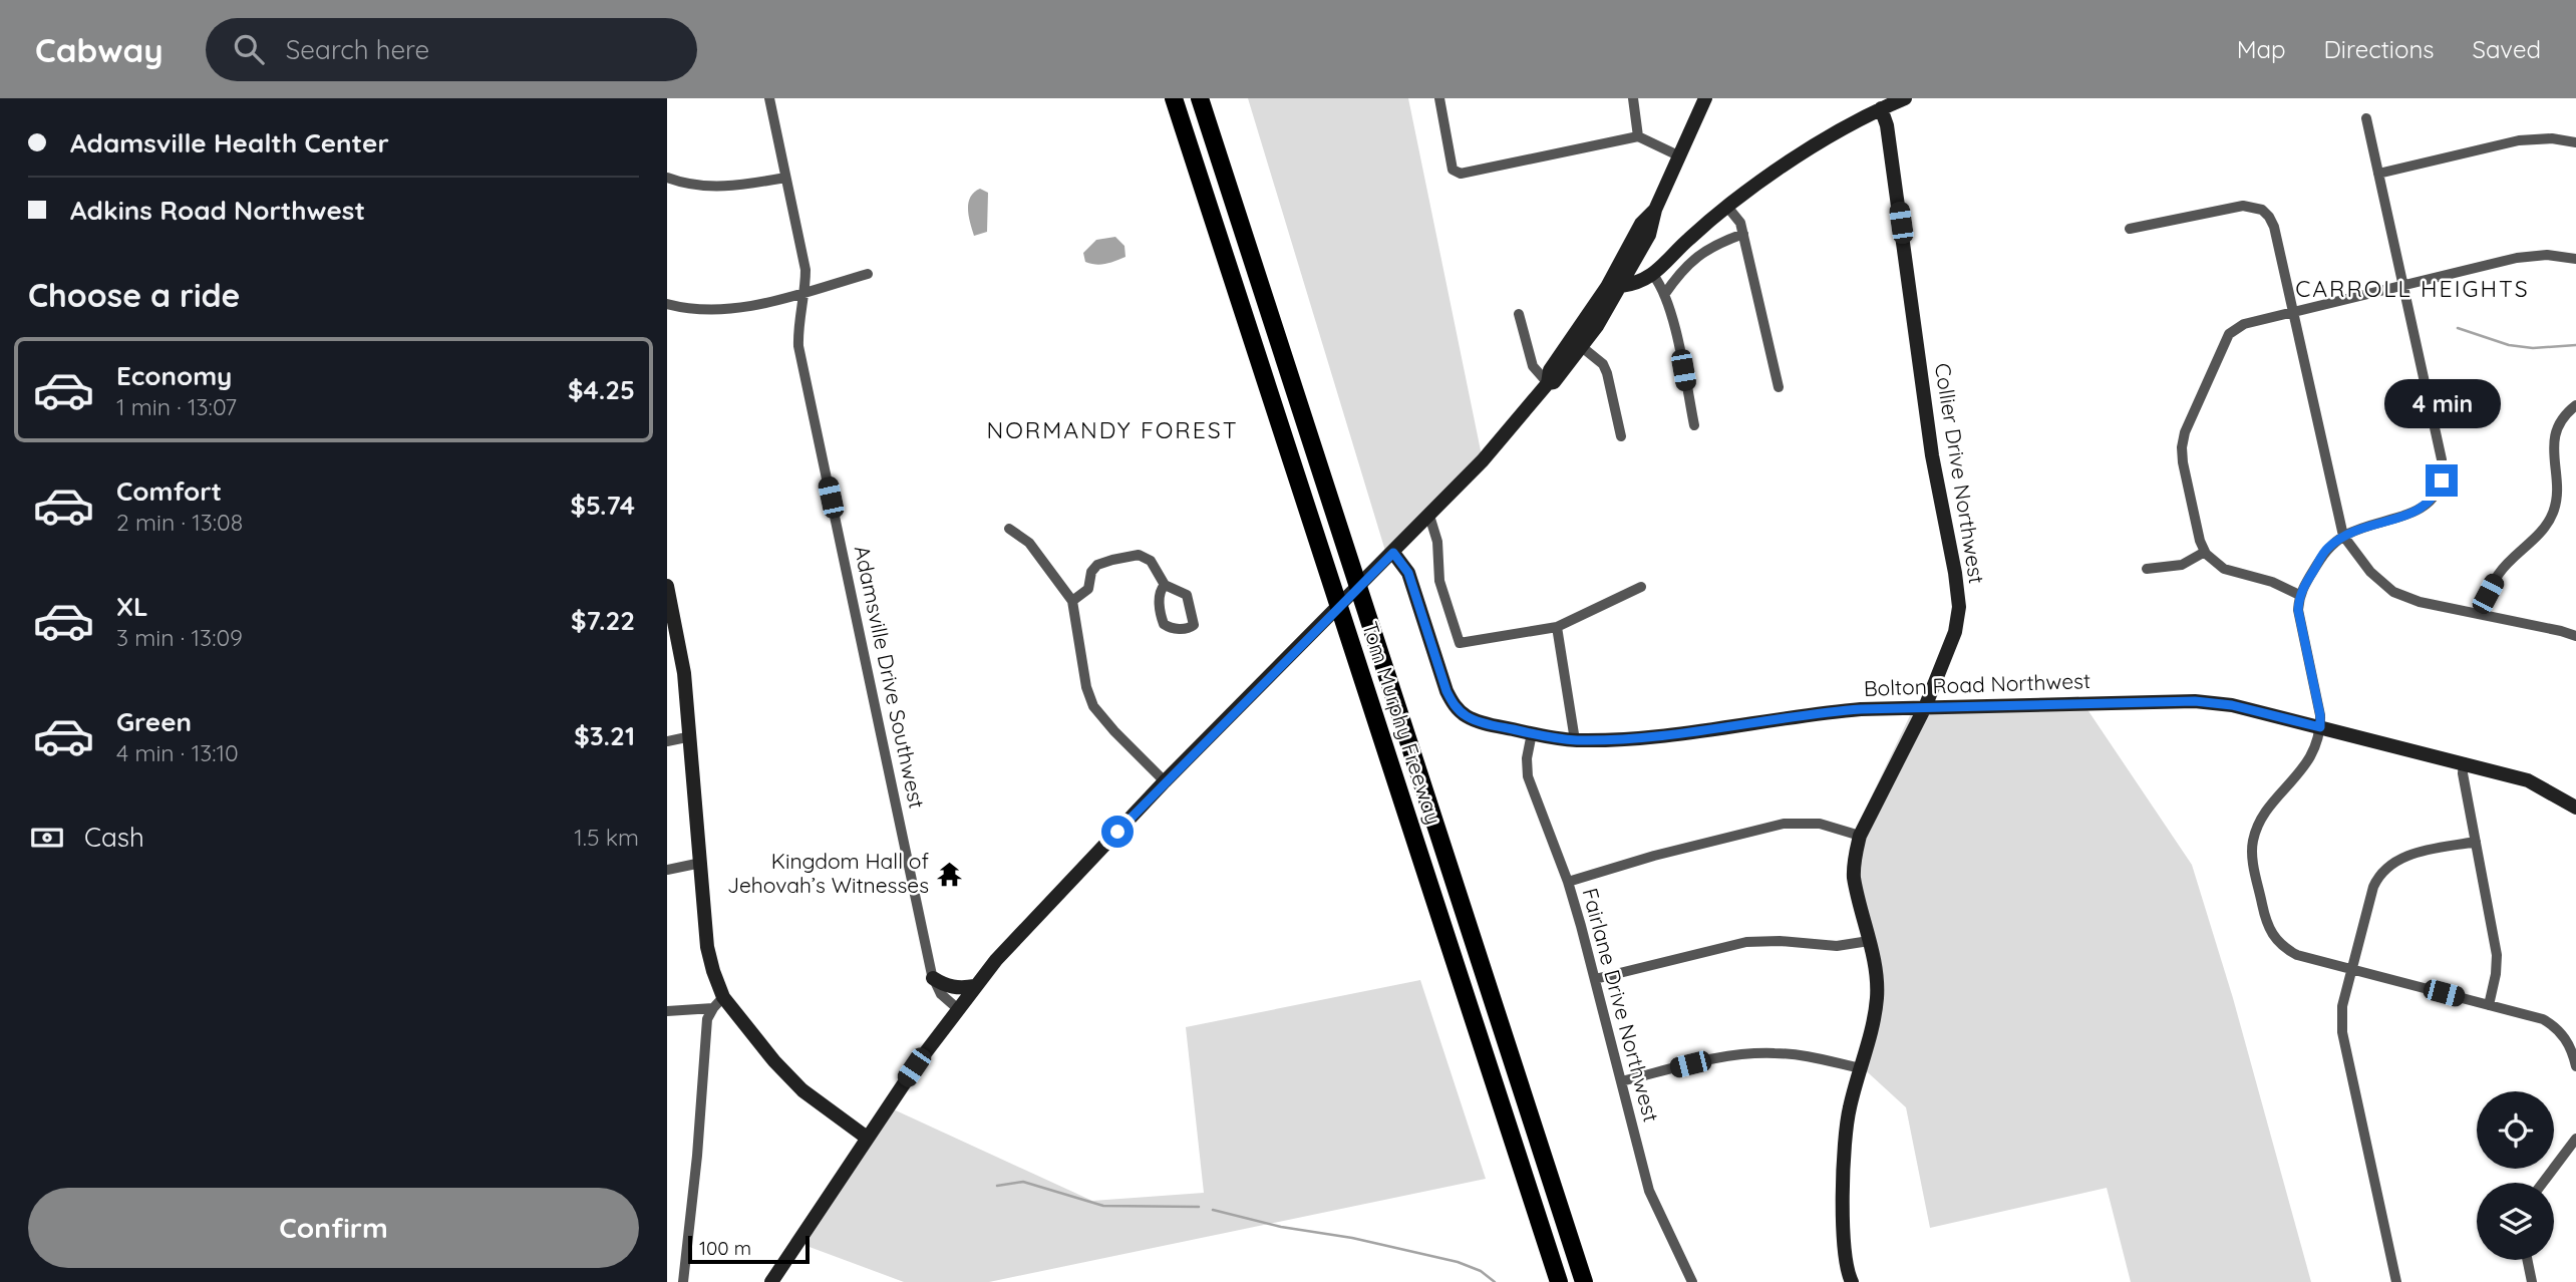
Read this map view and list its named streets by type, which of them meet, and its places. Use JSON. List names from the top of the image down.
{
  "streets": {
    "highway": ["Tom Murphy Freeway"],
    "main road": ["Collier Drive Northwest", "Bolton Road Northwest"],
    "street": ["Adamsville Drive Southwest", "Fairlane Drive Northwest"]
  },
  "crossings": [
    ["Collier Drive Northwest", "Bolton Road Northwest"],
    ["Bolton Road Northwest", "Fairlane Drive Northwest"]
  ],
  "districts": ["CARROLL HEIGHTS", "NORMANDY FOREST"],
  "places": {
    "temple": ["Kingdom Hall of Jehovah’s Witnesses"]
  },
  "scale_bar": "100 m",
  "page": {
    "header": "Cabway",
    "search": "Search here",
    "nav": ["Map", "Directions", "Saved"],
    "banner": ["Adamsville Health Center", "Adkins Road Northwest"],
    "heading": "Choose a ride",
    "list": [
      {
        "name": "Economy",
        "note": "1 min · 13:07",
        "value": "$4.25"
      },
      {
        "name": "Comfort",
        "note": "2 min · 13:08",
        "value": "$5.74"
      },
      {
        "name": "XL",
        "note": "3 min · 13:09",
        "value": "$7.22"
      },
      {
        "name": "Green",
        "note": "4 min · 13:10",
        "value": "$3.21"
      }
    ],
    "bubble": "4 min",
    "pay": ["Cash", "1.5 km"],
    "buttons": "Confirm",
    "scale": "100 m"
  }
}
